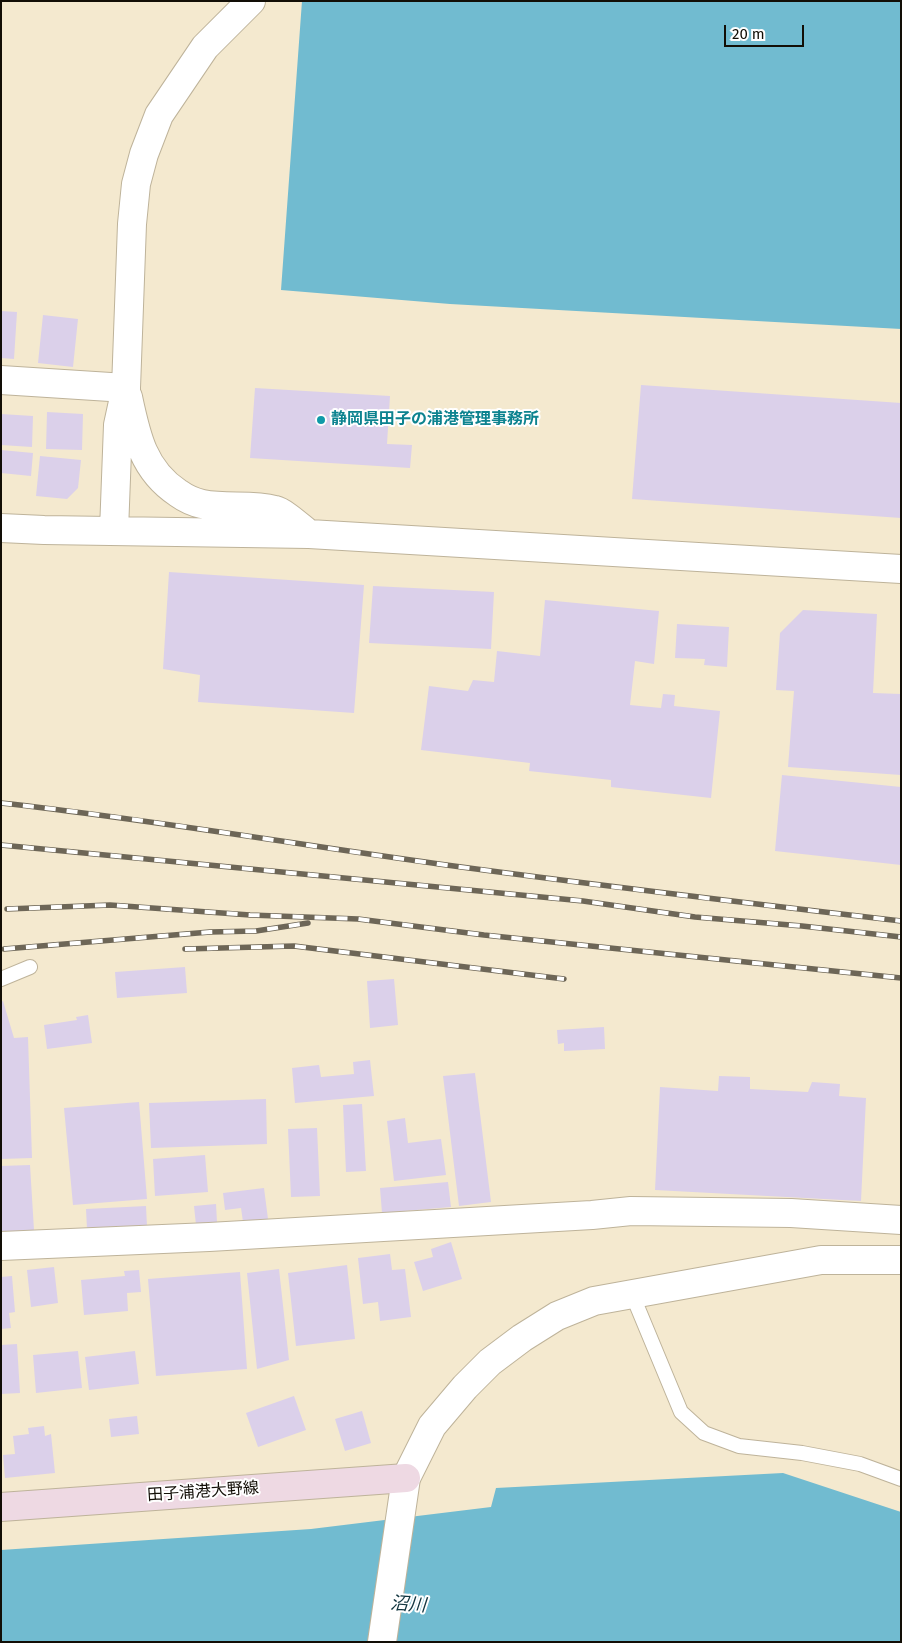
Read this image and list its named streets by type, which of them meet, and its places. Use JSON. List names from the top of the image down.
{
  "streets": {
    "main road": ["田子浦港大野線"]
  },
  "water": ["沼川"],
  "places": ["静岡県田子の浦港管理事務所"],
  "scale_bar": "20 m"
}
